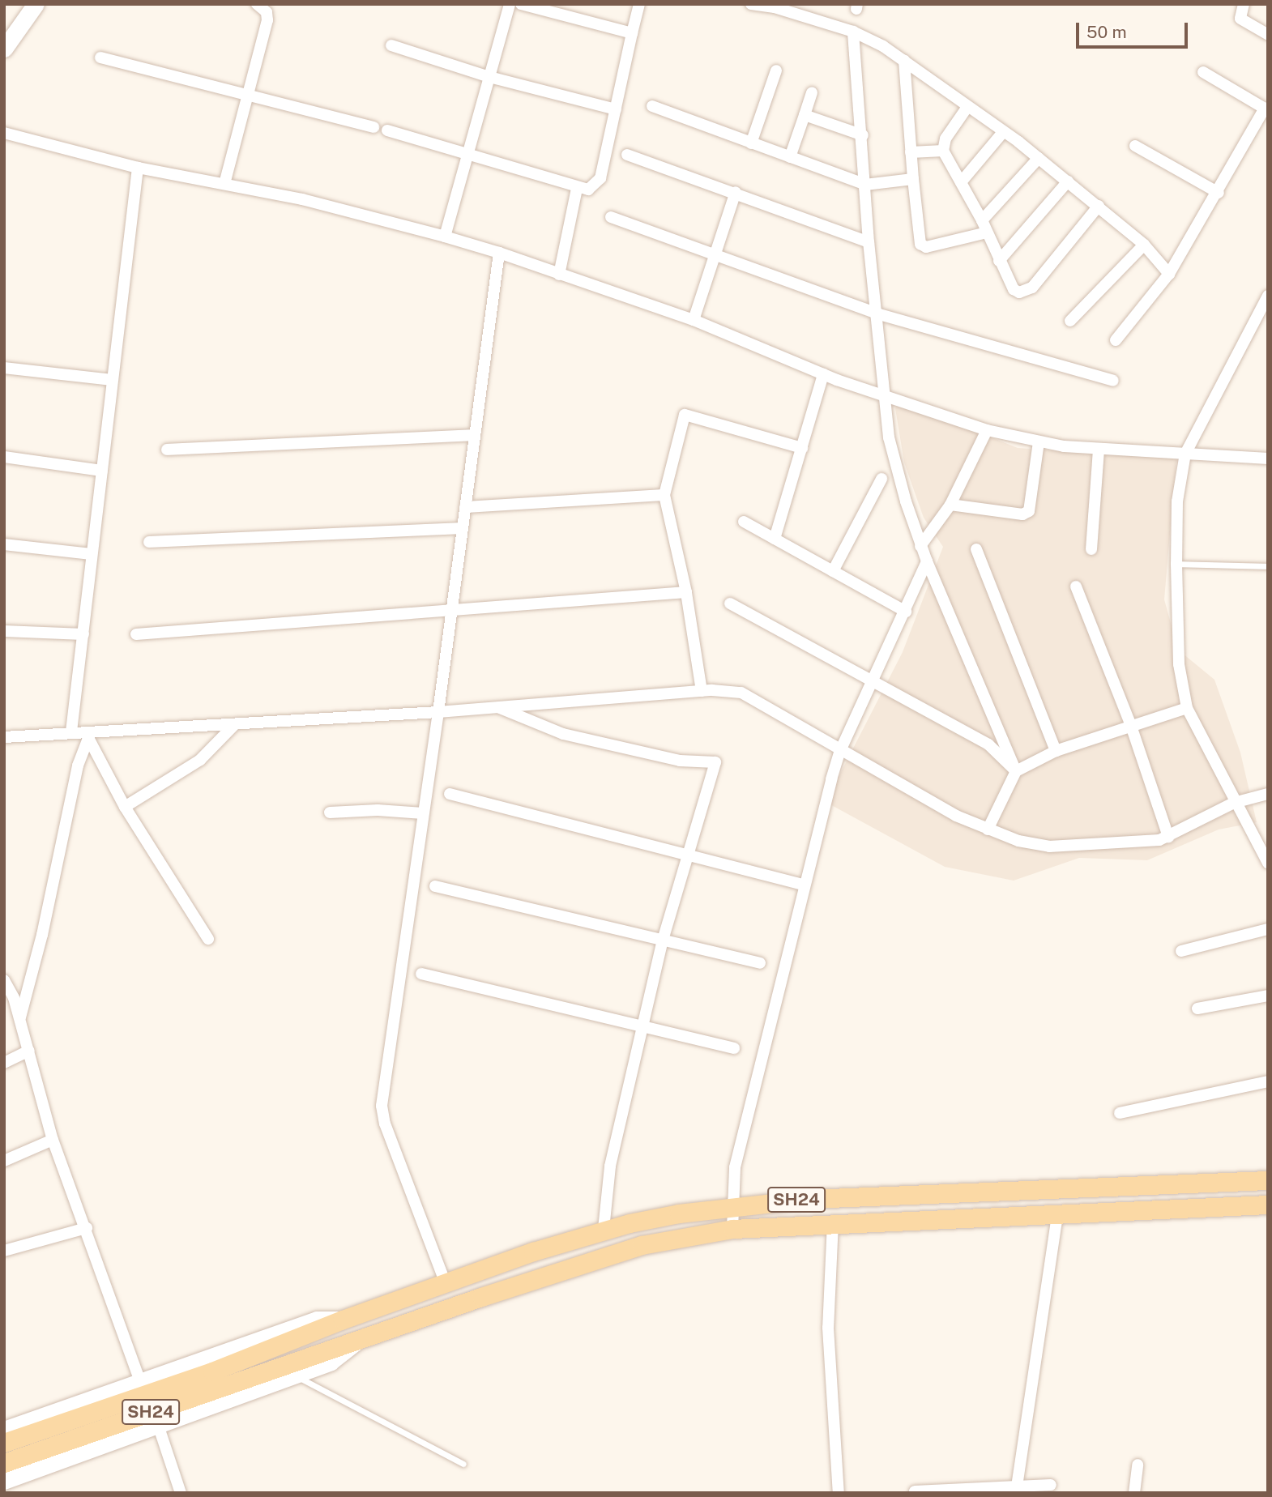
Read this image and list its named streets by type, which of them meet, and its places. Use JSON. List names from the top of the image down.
{
  "streets": {
    "main road": ["SH24"]
  },
  "scale_bar": "50 m"
}
